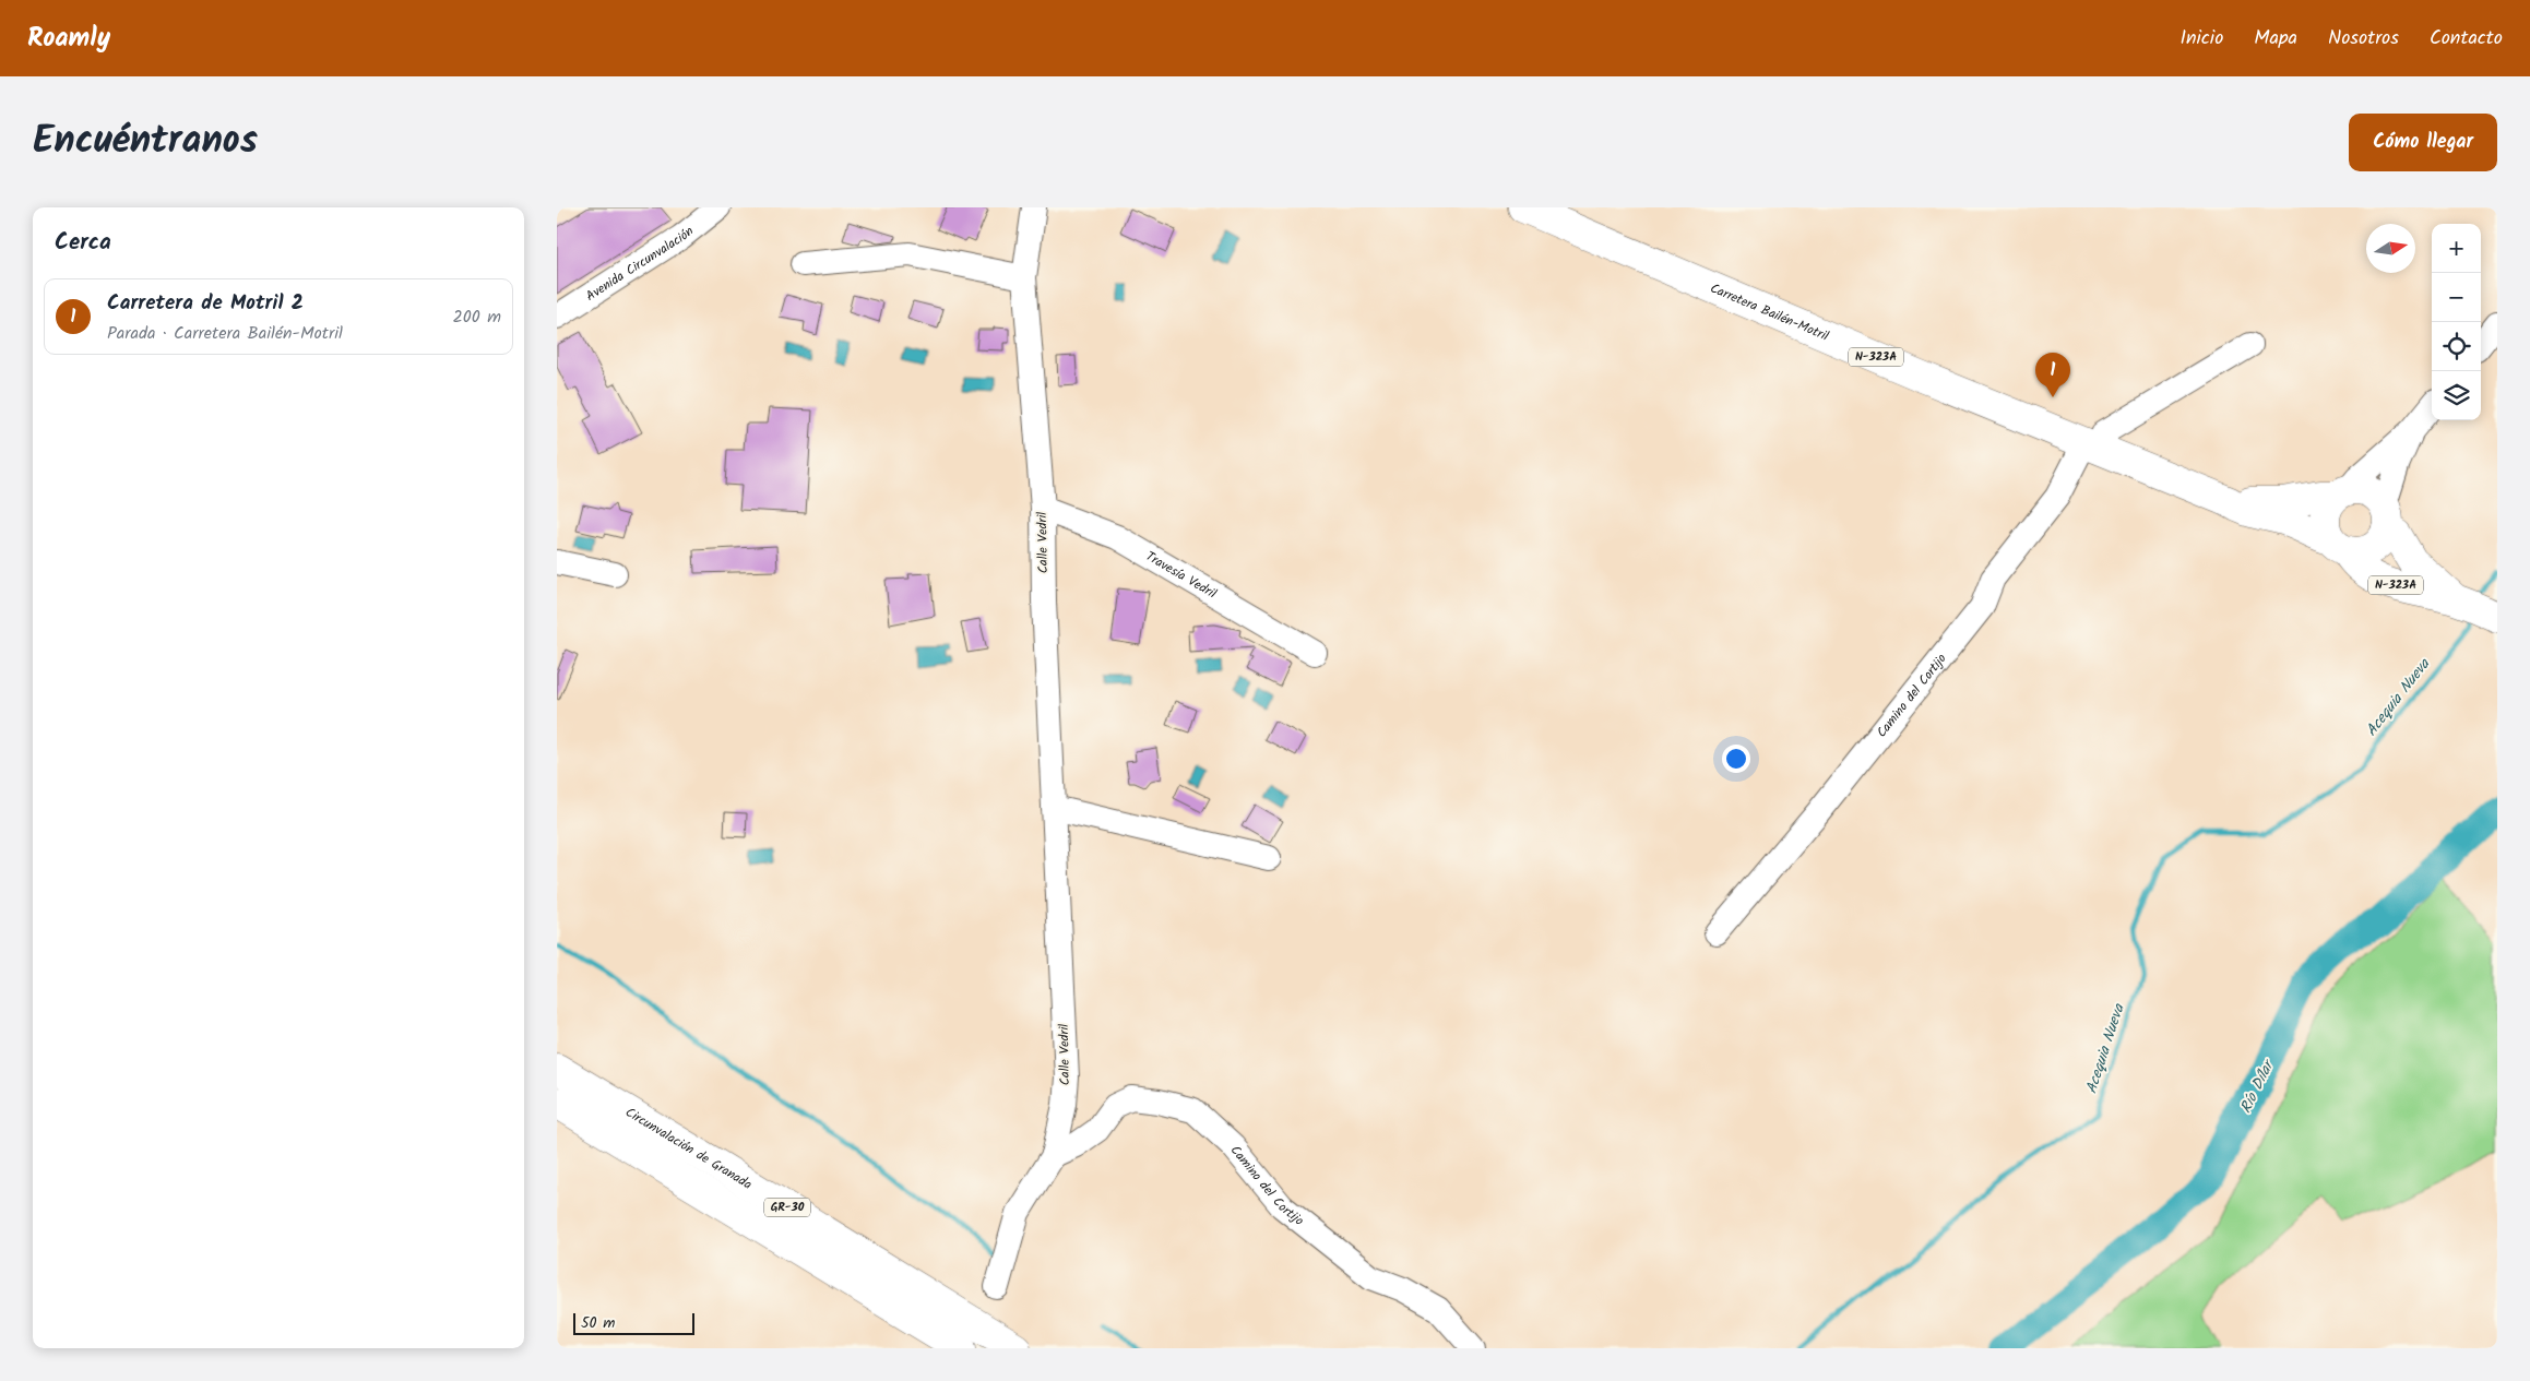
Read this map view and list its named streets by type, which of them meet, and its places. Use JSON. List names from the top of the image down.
{
  "streets": {
    "main road": [
      "Carretera Bailén-Motril",
      "N-323A",
      "Circunvalación de Granada",
      "GR-30"
    ],
    "street": [
      "Avenida Circunvalación",
      "Calle Vedril",
      "Travesía Vedril",
      "Camino del Cortijo"
    ]
  },
  "crossings": [
    ["Carretera Bailén-Motril", "N-323A"],
    ["Carretera Bailén-Motril", "Camino del Cortijo"],
    ["Calle Vedril", "Travesía Vedril"],
    ["Calle Vedril", "Camino del Cortijo"]
  ],
  "water": ["Acequia Nueva", "Río Dílar"],
  "scale_bar": "50 m",
  "north": "right",
  "page": {
    "header": "Roamly",
    "nav": [
      "Inicio",
      "Mapa",
      "Nosotros",
      "Contacto"
    ],
    "title": "Encuéntranos",
    "buttons": "Cómo llegar",
    "heading": "Cerca",
    "map_buttons": ["+", "−"],
    "list": [
      {
        "mark": "1",
        "name": "Carretera de Motril 2",
        "note": "Parada · Carretera Bailén-Motril",
        "value": "200 m"
      }
    ],
    "pins": "1",
    "scale": "50 m"
  }
}
